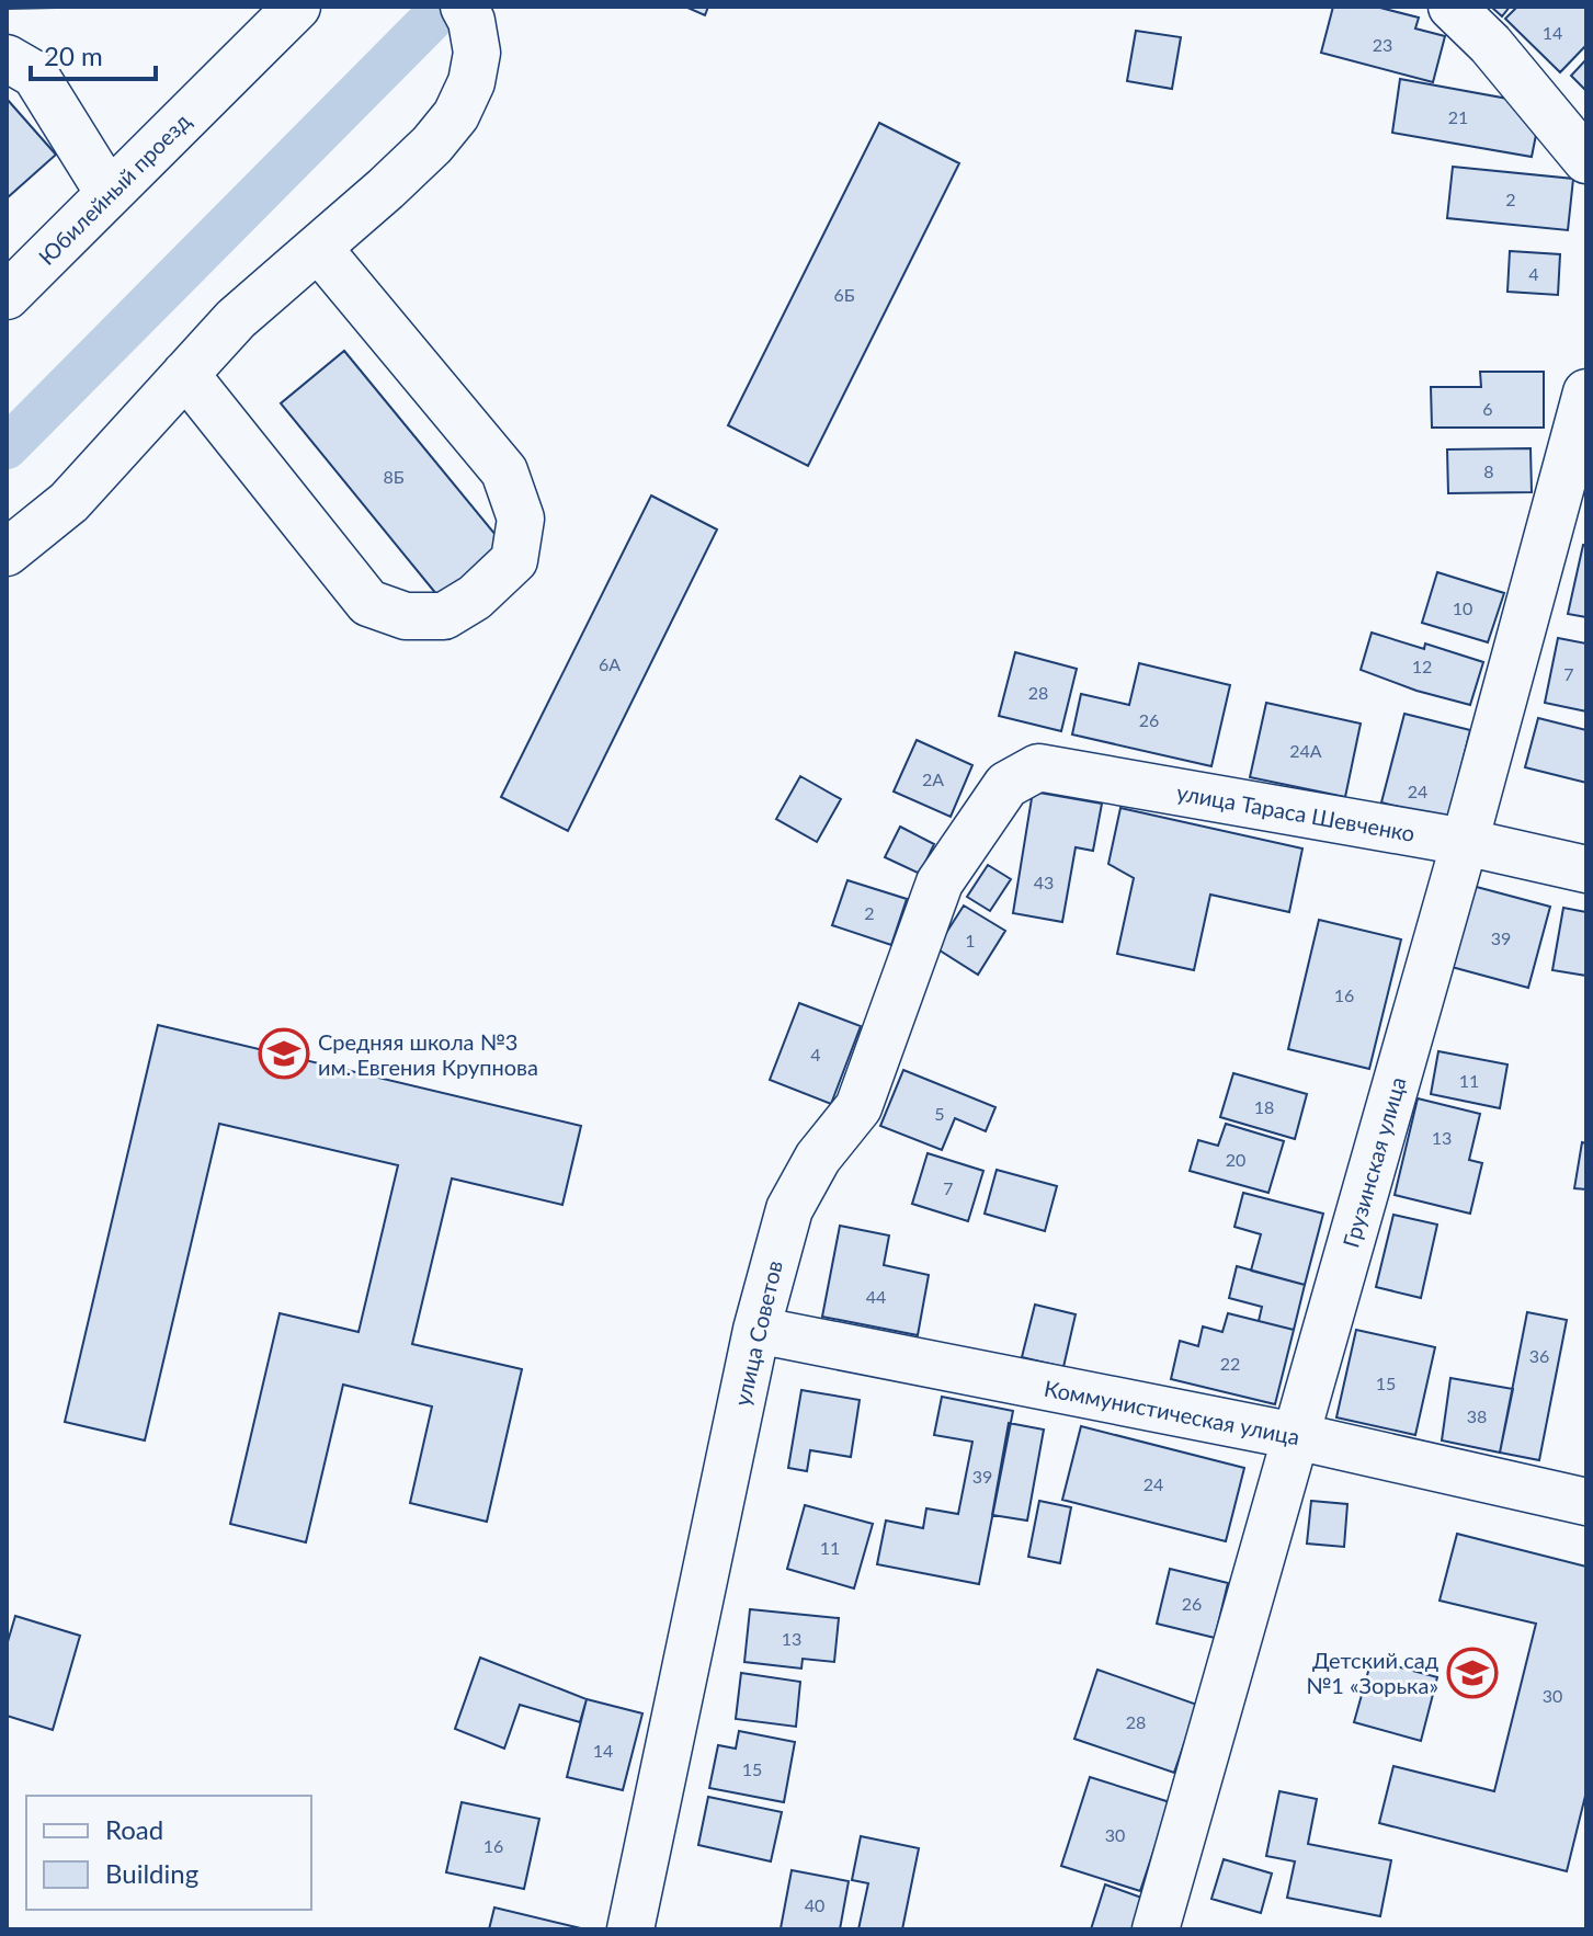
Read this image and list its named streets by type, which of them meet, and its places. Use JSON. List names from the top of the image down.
{
  "streets": {
    "street": [
      "Юбилейный проезд",
      "улица Тараса Шевченко",
      "Грузинская улица",
      "улица Советов",
      "Коммунистическая улица"
    ]
  },
  "crossings": [
    ["улица Тараса Шевченко", "Грузинская улица"],
    ["улица Тараса Шевченко", "улица Советов"],
    ["Грузинская улица", "Коммунистическая улица"],
    ["улица Советов", "Коммунистическая улица"]
  ],
  "places": {
    "school or university": ["Средняя школа №3 им. Евгения Крупнова", "Детский сад №1 «Зорька»"]
  },
  "house_numbers": [
    "14",
    "23",
    "21",
    "2",
    "4",
    "6Б",
    "6",
    "8",
    "8Б",
    "10",
    "6А",
    "12",
    "7",
    "28",
    "26",
    "24А",
    "2А",
    "24",
    "43",
    "2",
    "39",
    "1",
    "16",
    "4",
    "11",
    "18",
    "5",
    "13",
    "20",
    "7",
    "44",
    "36",
    "22",
    "15",
    "38",
    "39",
    "24",
    "11",
    "26",
    "13",
    "30",
    "28",
    "14",
    "15",
    "30",
    "16",
    "40"
  ],
  "legend": ["Road", "Building"],
  "scale_bar": "20 m"
}
